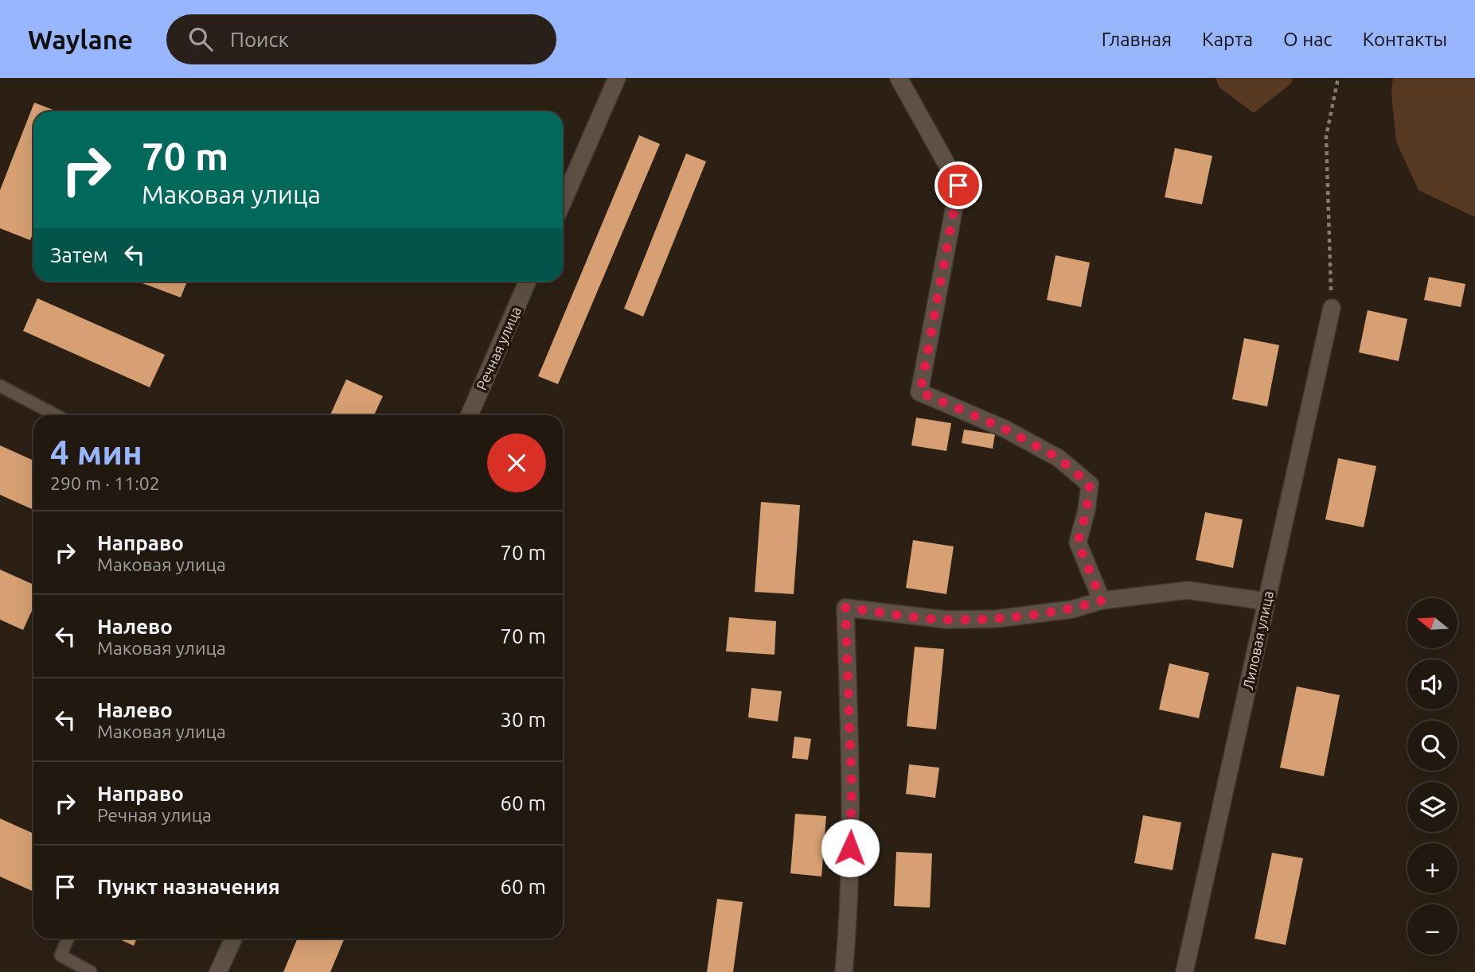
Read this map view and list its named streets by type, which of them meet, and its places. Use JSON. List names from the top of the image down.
{
  "streets": {
    "street": ["Речная улица", "Лиловая улица"]
  },
  "north": "left",
  "page": {
    "header": "Waylane",
    "search": "Поиск",
    "nav": [
      "Главная",
      "Карта",
      "О нас",
      "Контакты"
    ],
    "turn": ["70 m", "Маковая улица"],
    "then": "Затем",
    "heading": ["4 мин", "290 m · 11:02"],
    "list": [
      {
        "name": "Направо",
        "note": "Маковая улица",
        "value": "70 m"
      },
      {
        "name": "Налево",
        "note": "Маковая улица",
        "value": "70 m"
      },
      {
        "name": "Налево",
        "note": "Маковая улица",
        "value": "30 m"
      },
      {
        "name": "Направо",
        "note": "Речная улица",
        "value": "60 m"
      },
      {
        "name": "Пункт назначения",
        "value": "60 m"
      }
    ],
    "map_buttons": ["+", "−"]
  }
}
